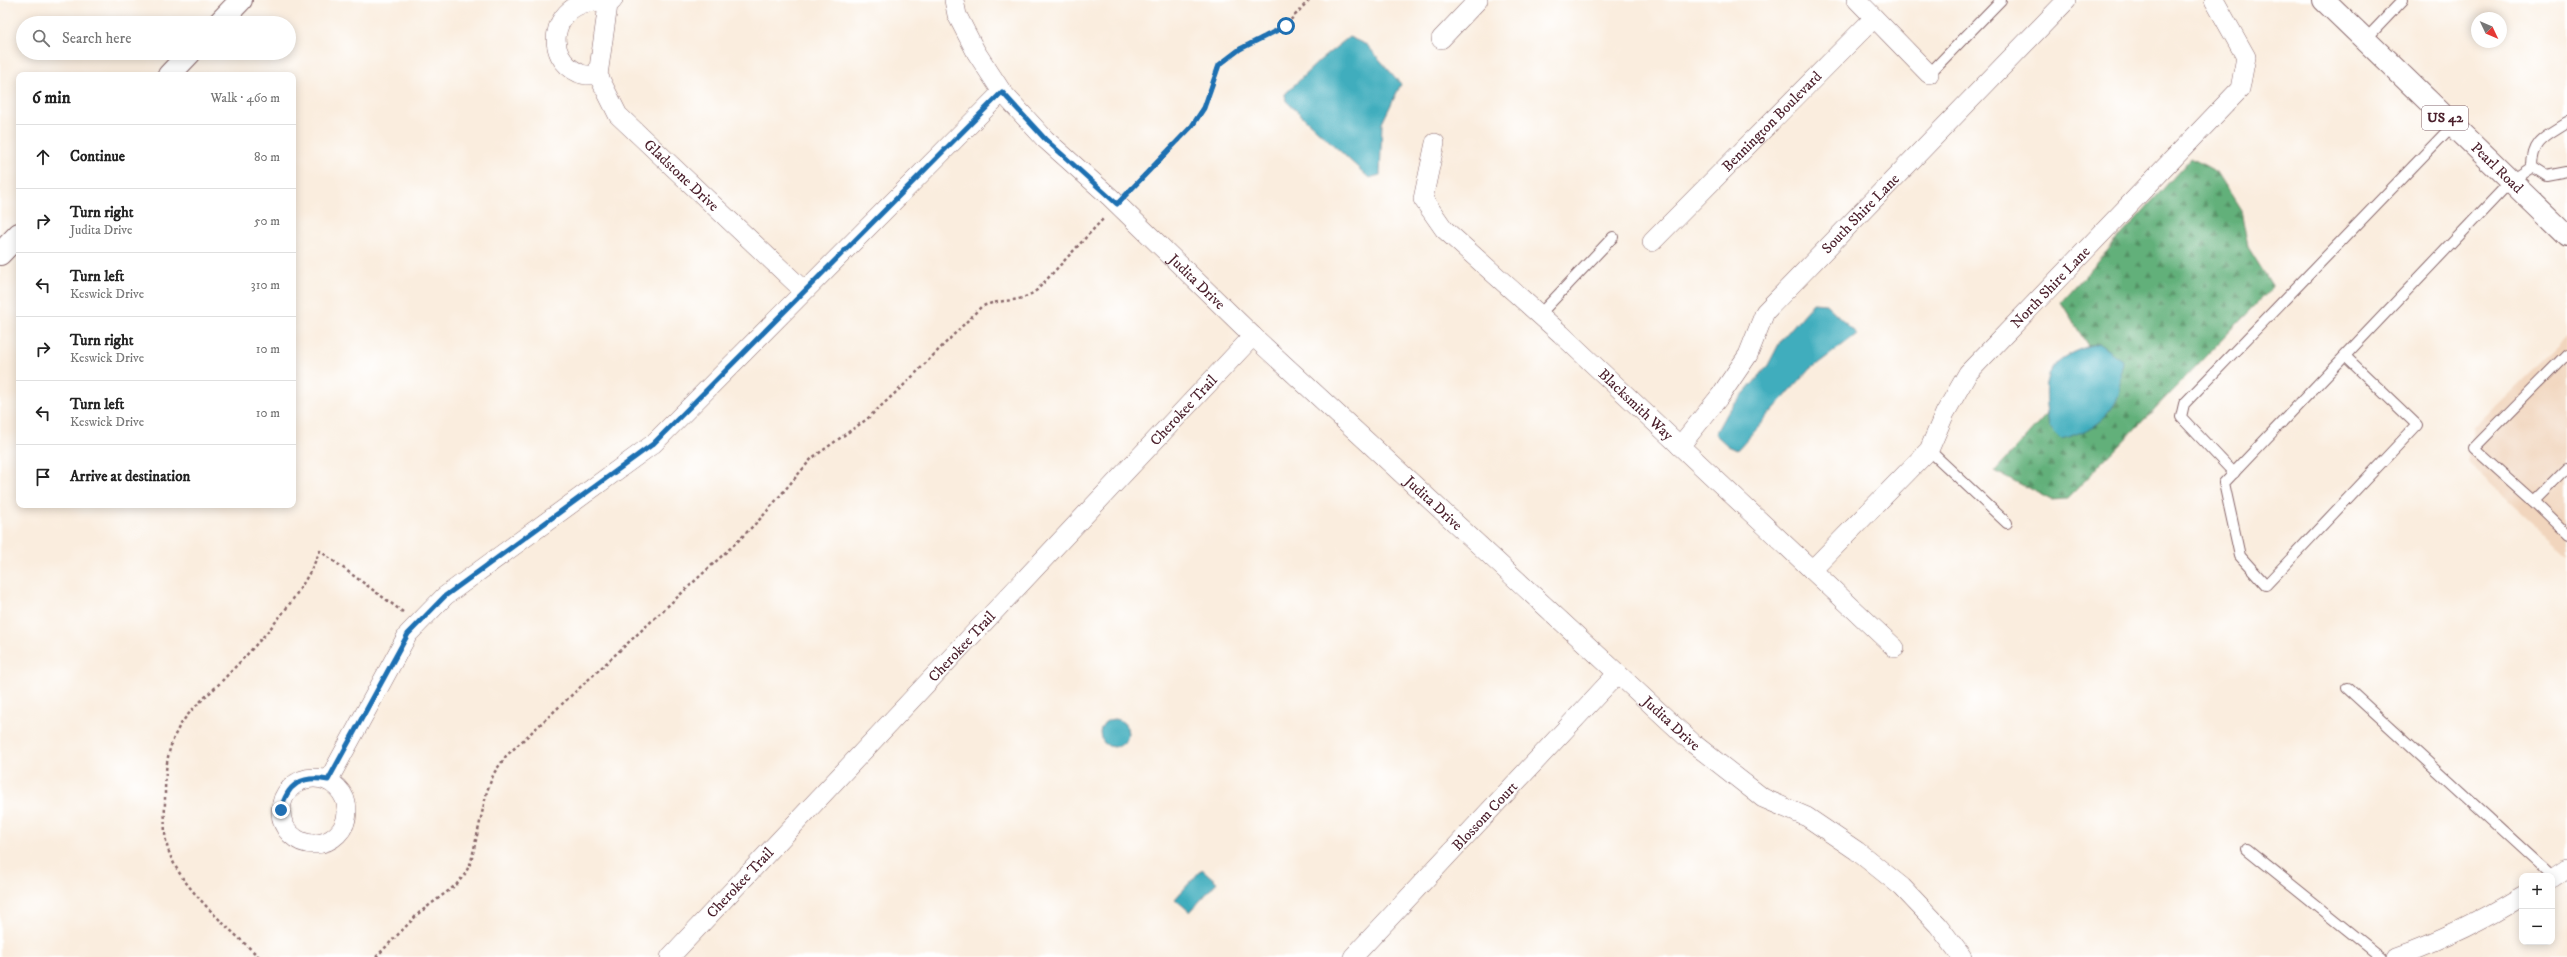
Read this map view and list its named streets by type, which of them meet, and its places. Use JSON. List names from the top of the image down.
{
  "streets": {
    "main road": ["US 42", "Pearl Road"],
    "street": [
      "Bennington Boulevard",
      "Gladstone Drive",
      "South Shire Lane",
      "Judita Drive",
      "North Shire Lane",
      "Blacksmith Way",
      "Cherokee Trail",
      "Blossom Court"
    ]
  },
  "crossings": [
    ["South Shire Lane", "Blacksmith Way"],
    ["Judita Drive", "Cherokee Trail"],
    ["Judita Drive", "Blossom Court"],
    ["North Shire Lane", "Blacksmith Way"]
  ],
  "north": "bottom right",
  "page": {
    "search": "Search here",
    "heading": ["6 min", "Walk · 460 m"],
    "list": [
      ["Continue", "80 m"],
      ["Turn right", "Judita Drive", "50 m"],
      ["Turn left", "Keswick Drive", "310 m"],
      ["Turn right", "Keswick Drive", "10 m"],
      ["Turn left", "Keswick Drive", "10 m"],
      "Arrive at destination"
    ],
    "map_buttons": ["+", "−"]
  }
}
